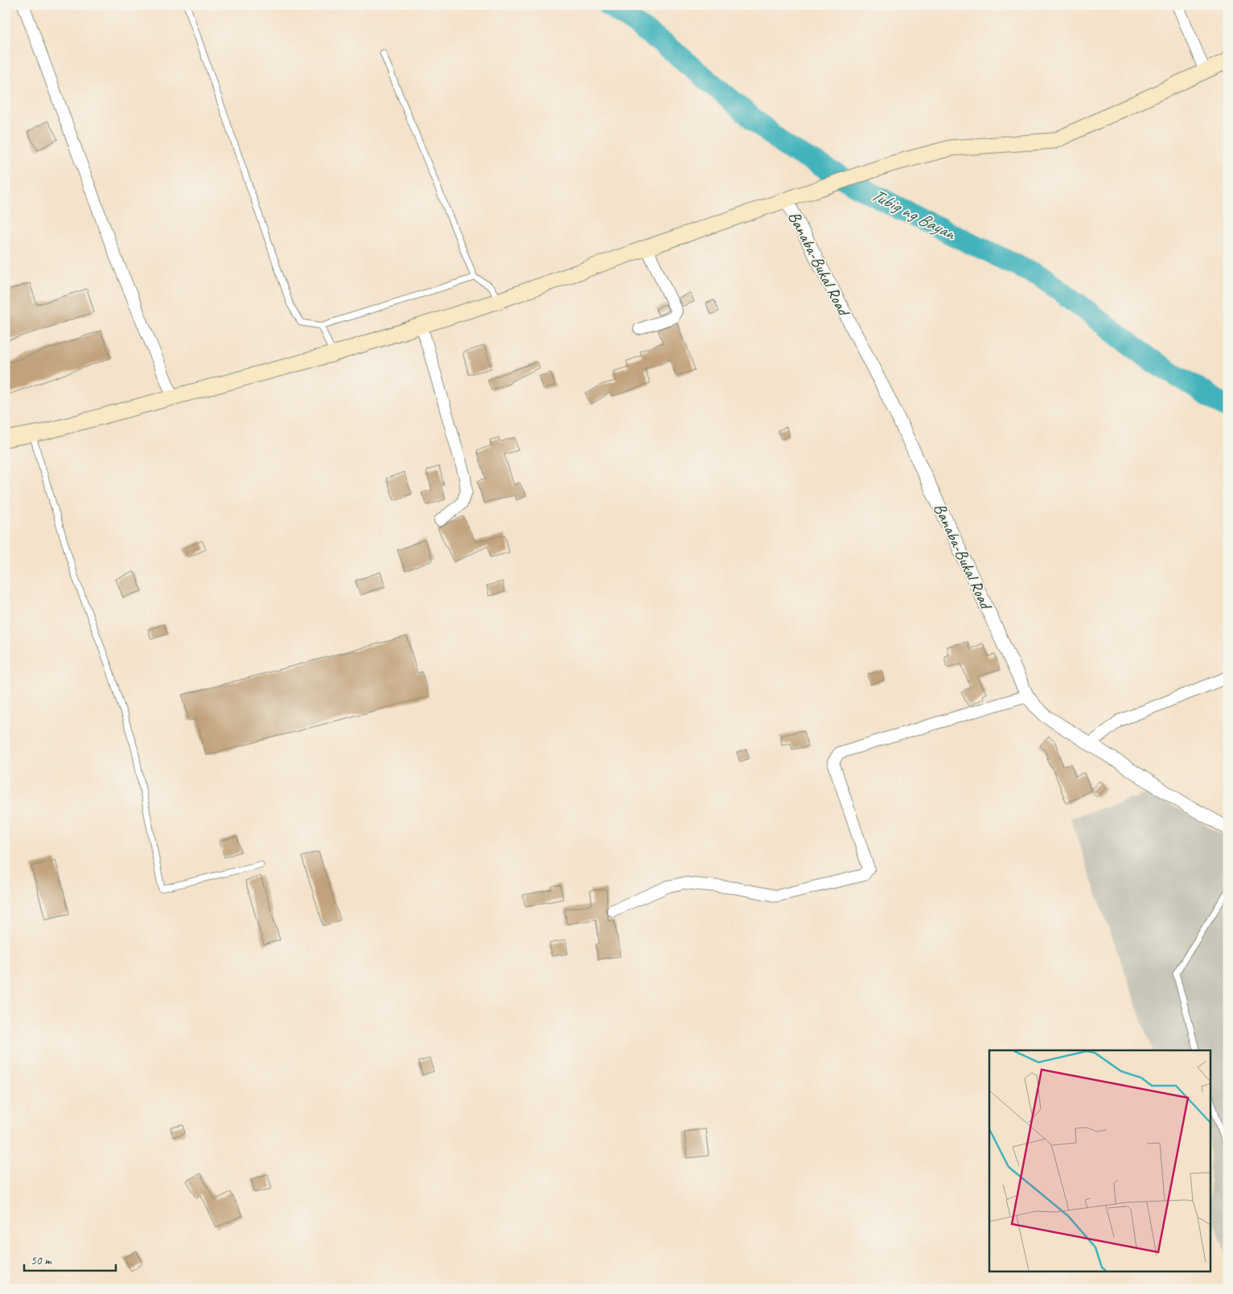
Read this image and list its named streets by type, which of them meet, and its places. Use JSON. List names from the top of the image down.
{
  "streets": {
    "street": ["Banaba-Bukal Road"]
  },
  "water": ["Tubig ng Bayan"],
  "scale_bar": "50 m"
}
